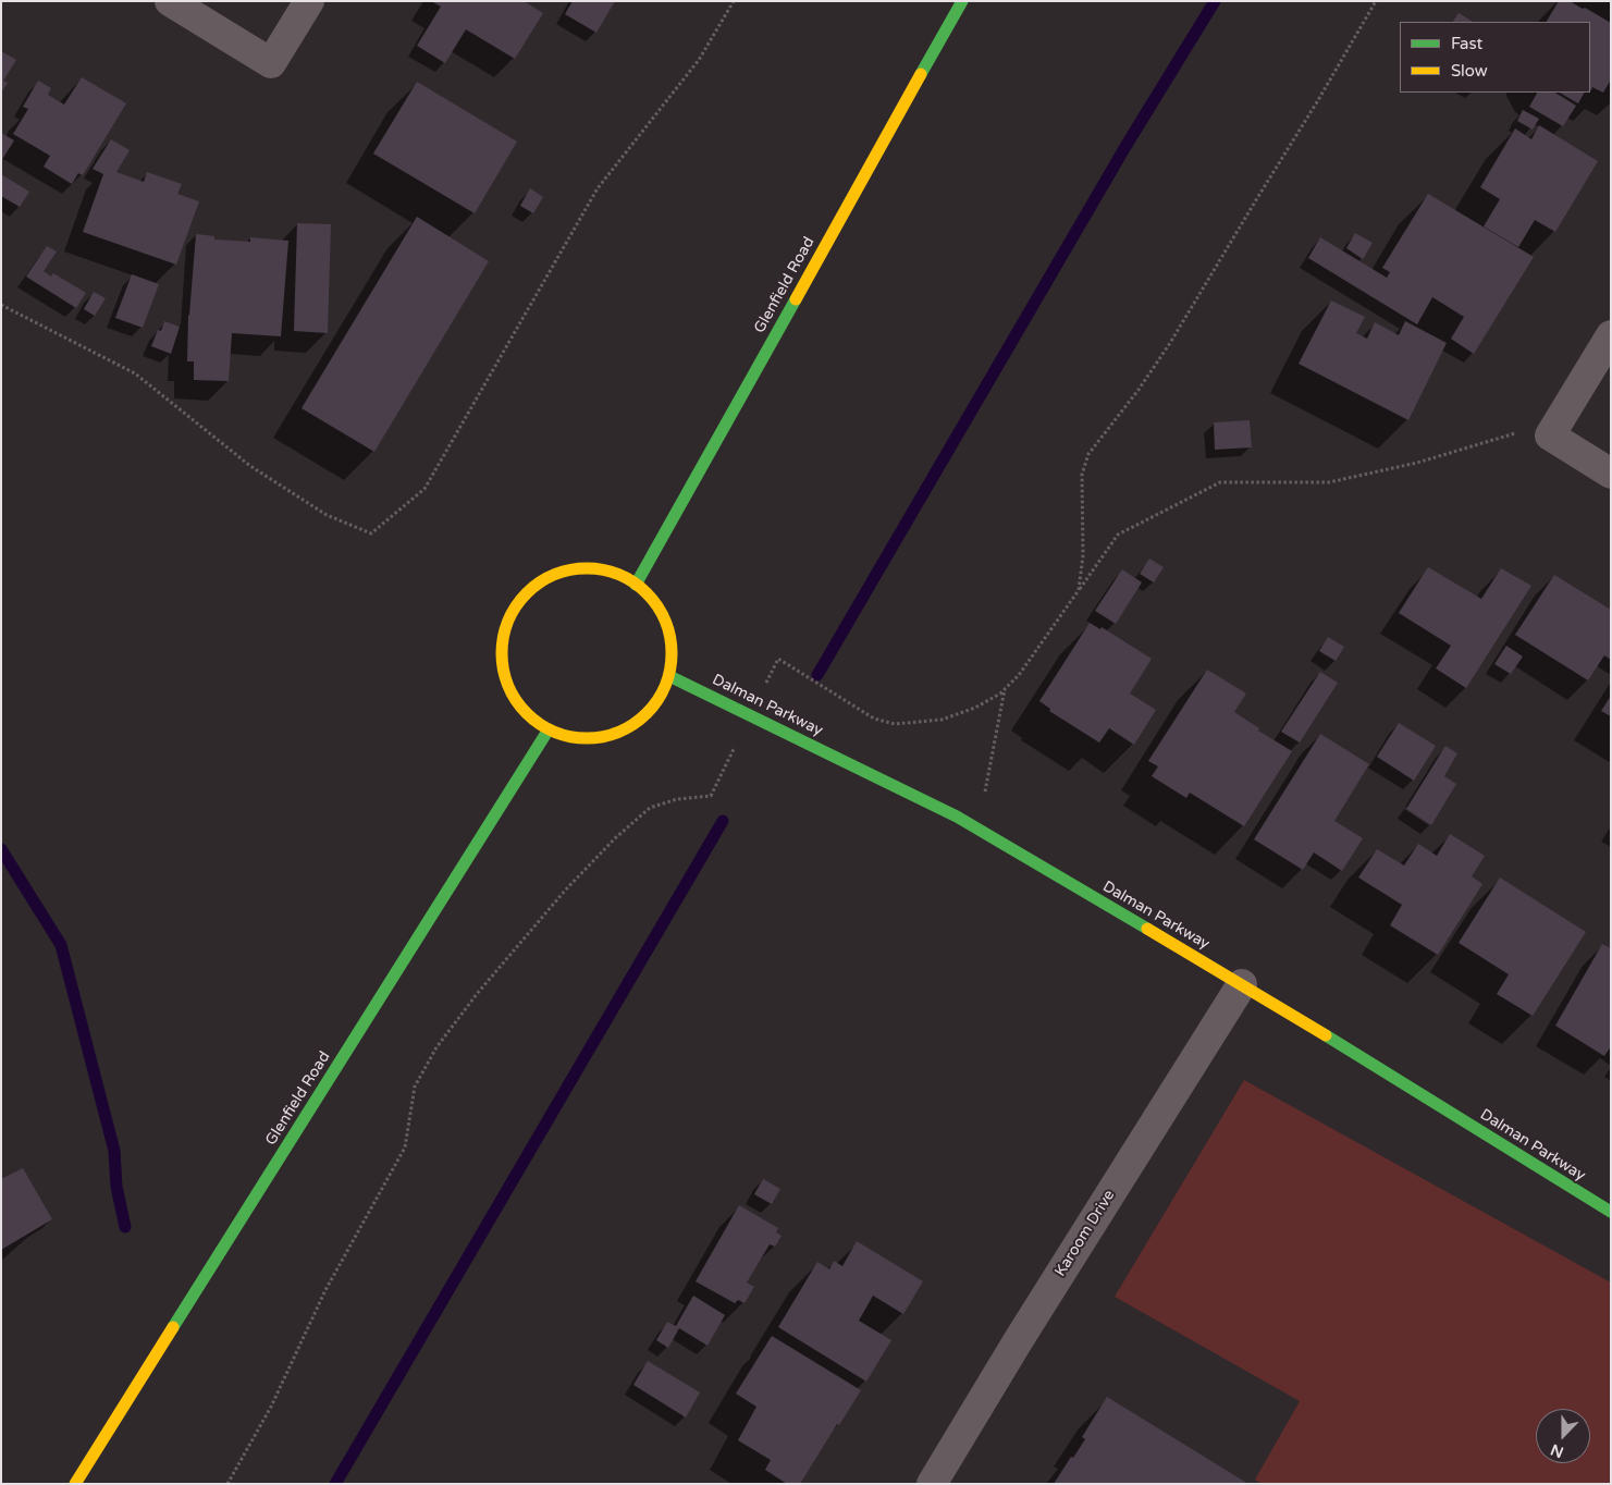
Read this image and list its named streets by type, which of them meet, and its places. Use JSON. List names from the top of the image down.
{
  "streets": {
    "main road": ["Glenfield Road", "Dalman Parkway"],
    "street": ["Karoom Drive"]
  },
  "crossings": [
    ["Glenfield Road", "Dalman Parkway"],
    ["Dalman Parkway", "Karoom Drive"]
  ],
  "legend": ["Fast", "Slow"],
  "north": "bottom"
}
